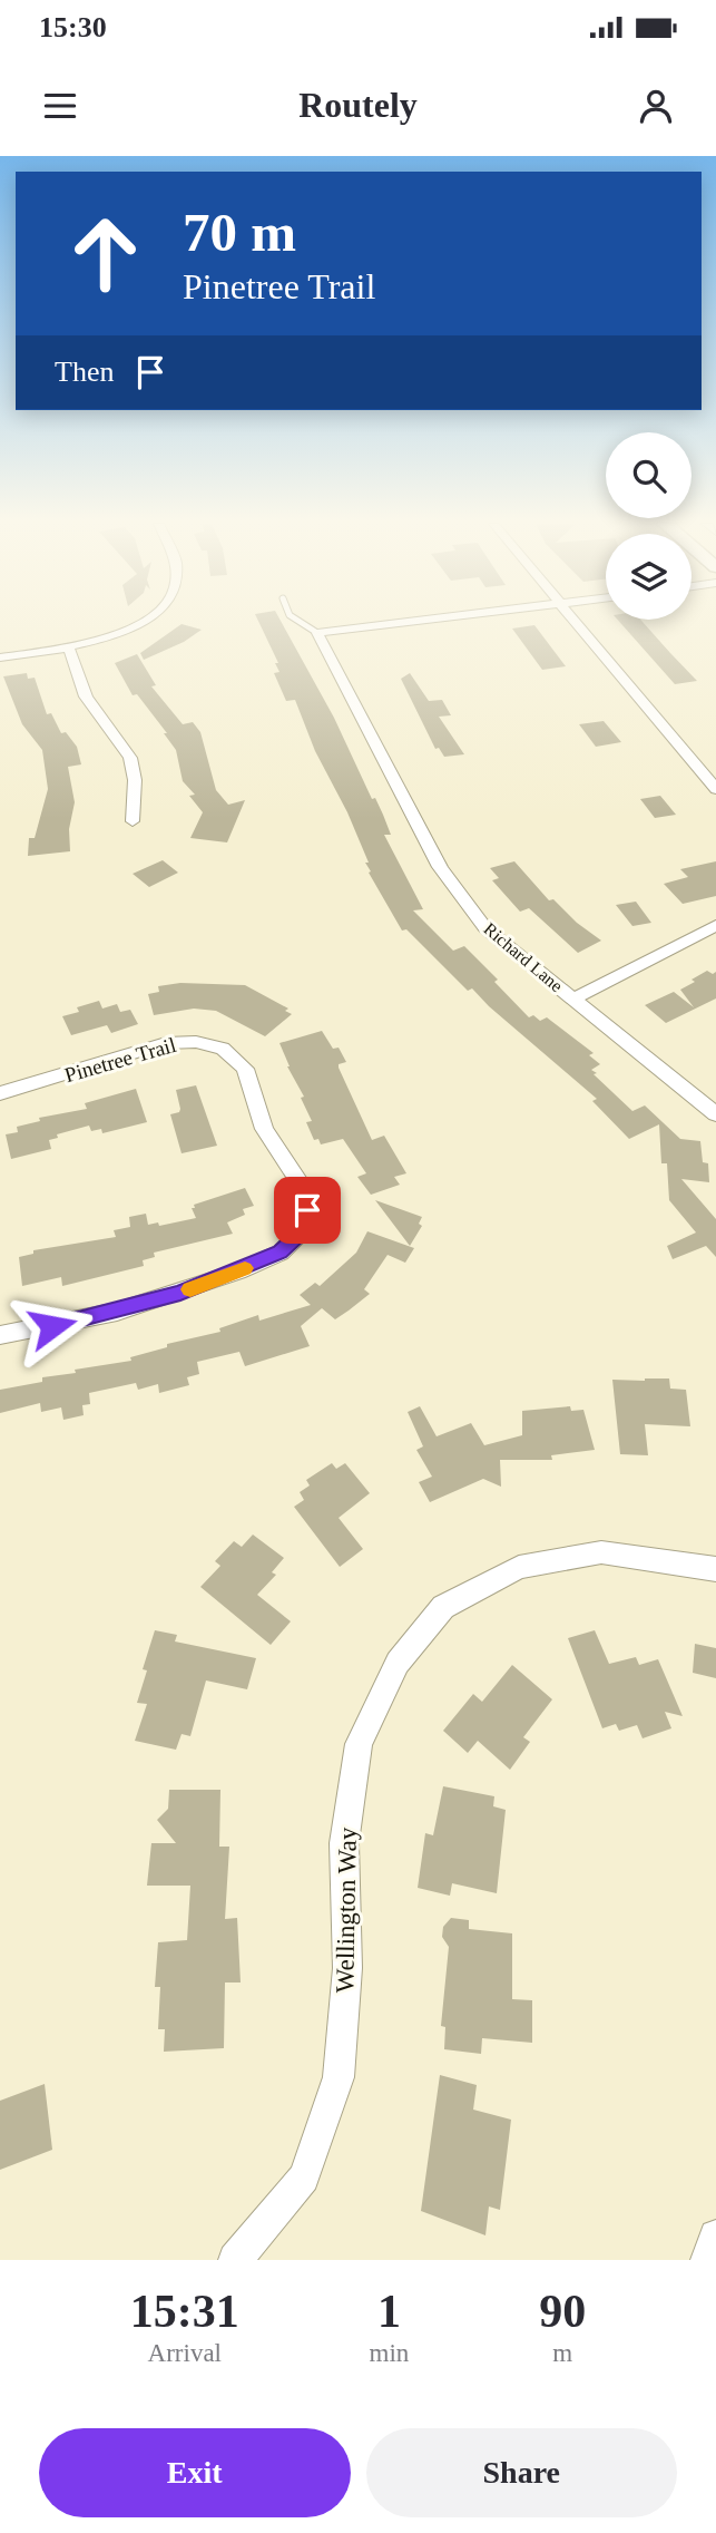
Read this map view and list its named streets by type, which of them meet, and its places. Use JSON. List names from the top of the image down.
{
  "streets": {
    "street": ["Richard Lane", "Pinetree Trail", "Wellington Way"]
  },
  "page": {
    "status": "15:30",
    "header": "Routely",
    "turn": ["70 m", "Pinetree Trail"],
    "then": "Then",
    "eta": [
      "15:31",
      "Arrival",
      "1",
      "min",
      "90",
      "m"
    ],
    "buttons": ["Exit", "Share"]
  }
}
